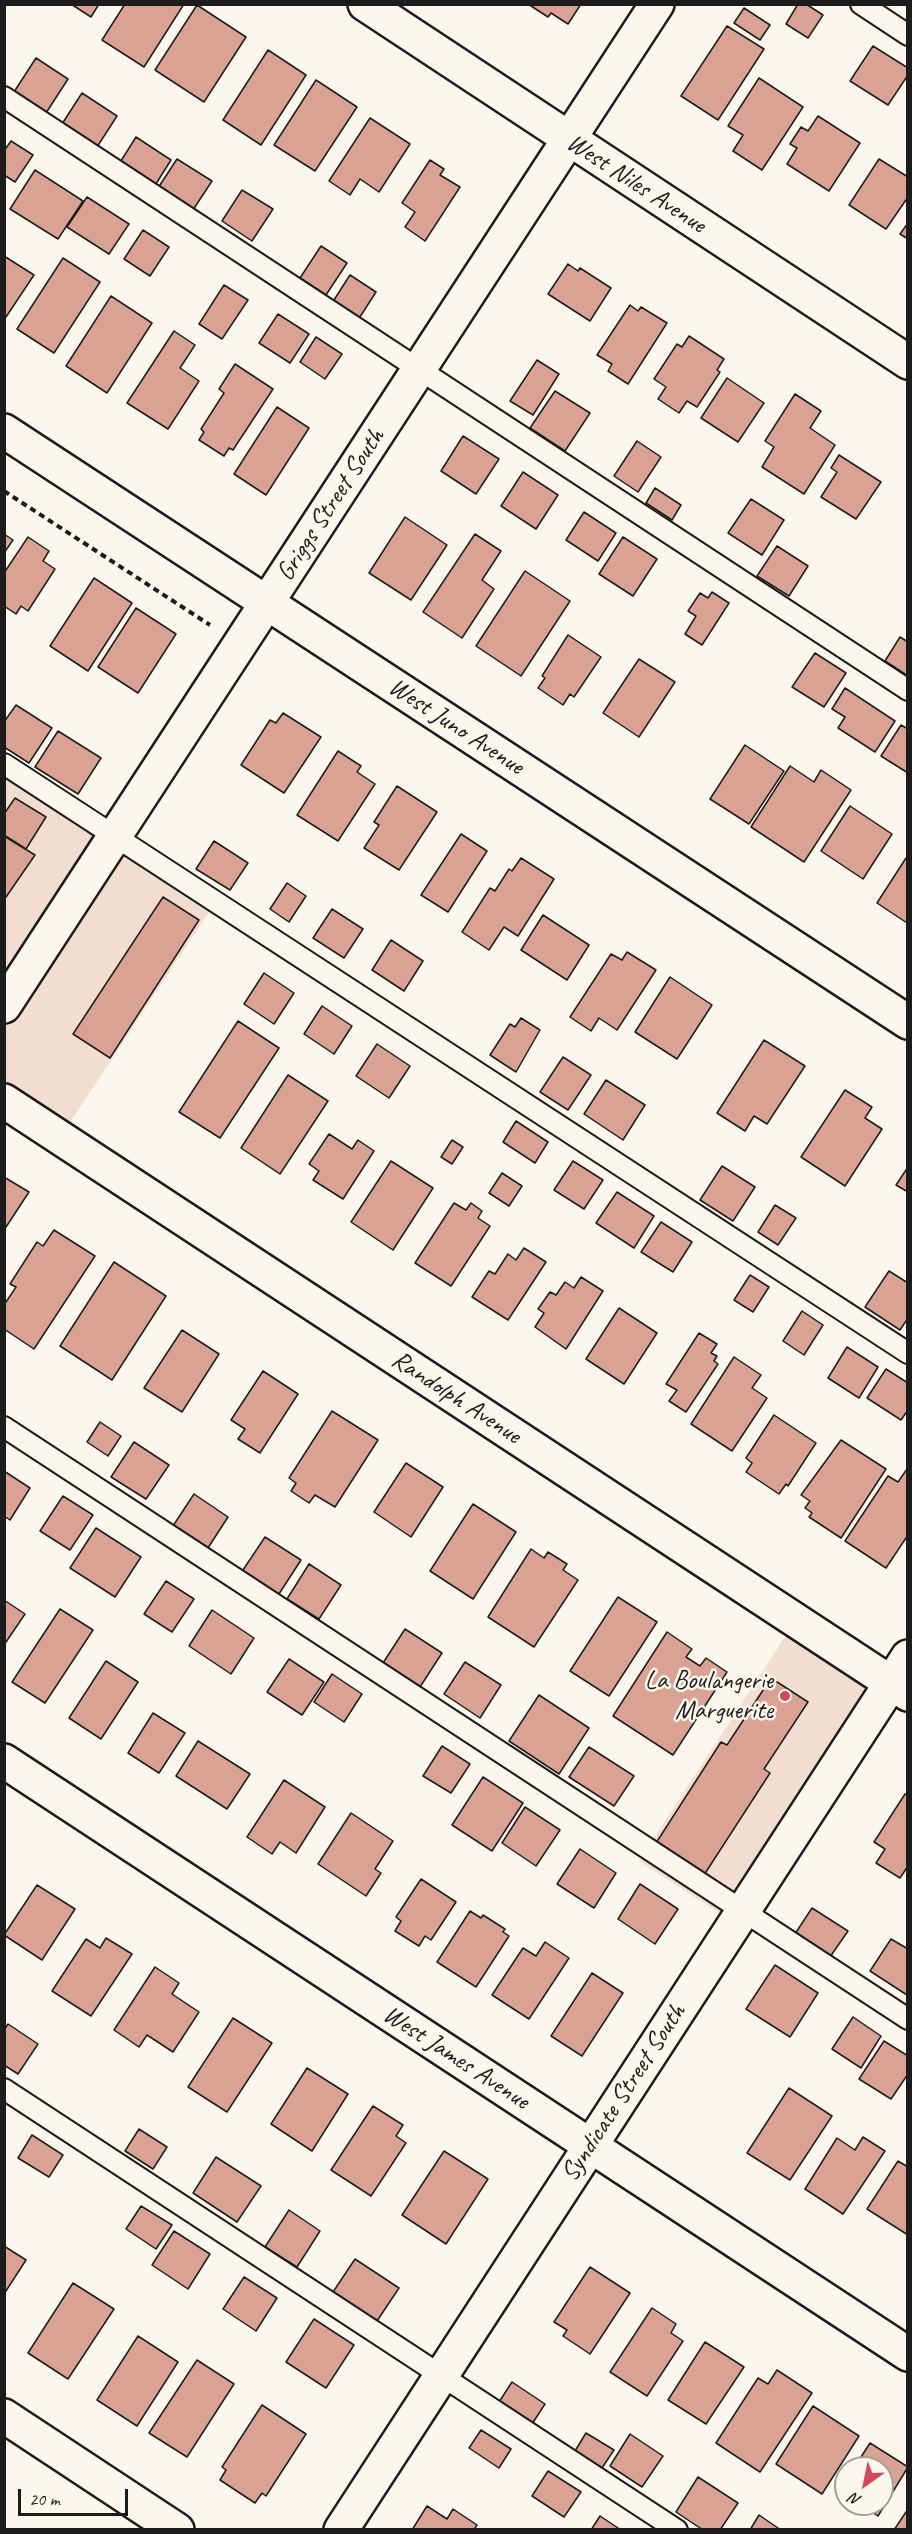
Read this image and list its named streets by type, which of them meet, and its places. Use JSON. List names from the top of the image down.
{
  "streets": {
    "street": [
      "West Niles Avenue",
      "Griggs Street South",
      "West Juno Avenue",
      "Randolph Avenue",
      "West James Avenue",
      "Syndicate Street South"
    ]
  },
  "crossings": [
    ["West Niles Avenue", "Griggs Street South"],
    ["Griggs Street South", "West Juno Avenue"],
    ["Randolph Avenue", "Syndicate Street South"],
    ["West James Avenue", "Syndicate Street South"]
  ],
  "places": ["La Boulangerie Marguerite"],
  "scale_bar": "20 m",
  "north": "bottom left"
}
